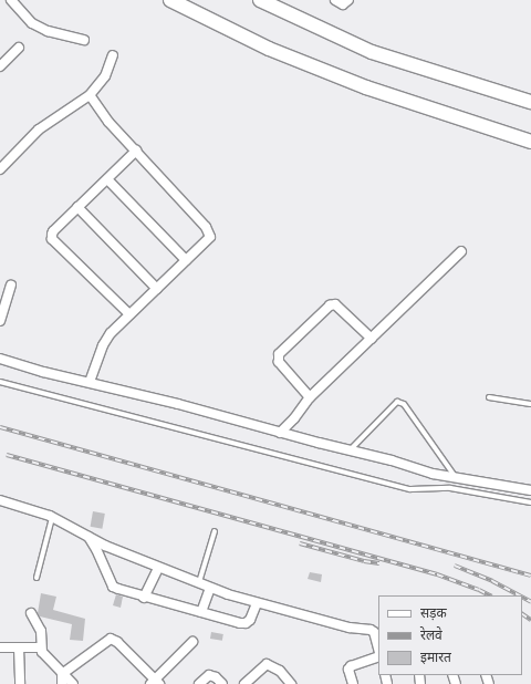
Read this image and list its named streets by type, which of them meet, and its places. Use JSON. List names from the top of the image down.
{
  "legend": ["सड़क", "रेलवे", "इमारत"]
}
